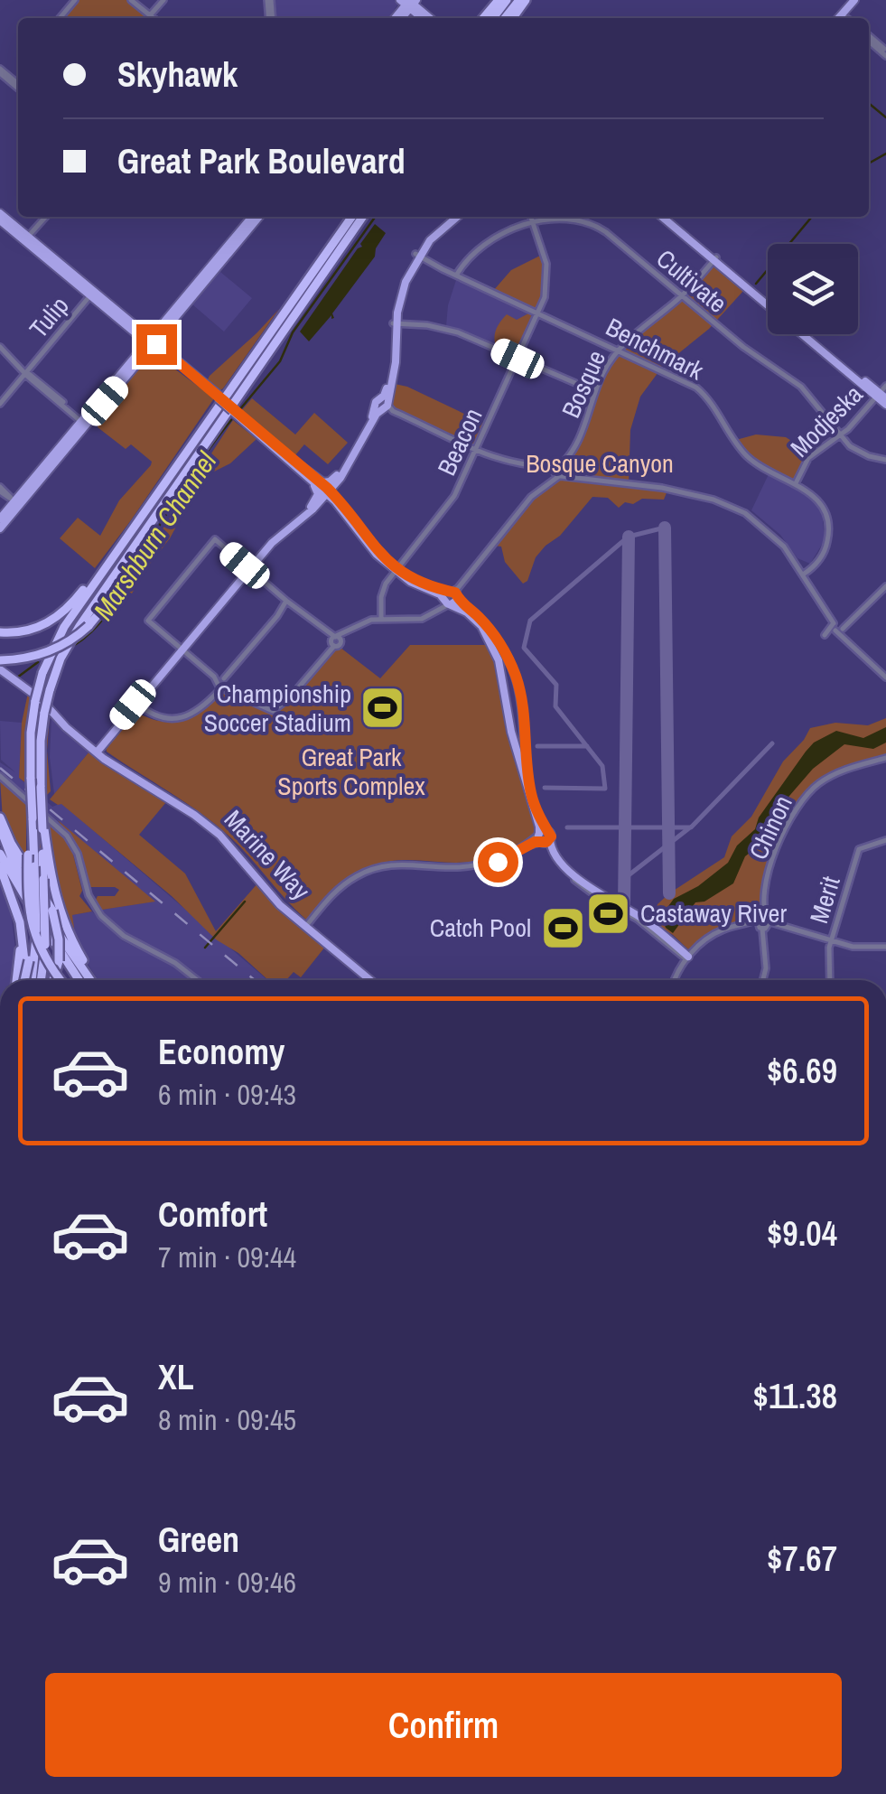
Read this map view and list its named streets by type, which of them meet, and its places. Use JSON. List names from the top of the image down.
{
  "streets": {
    "main road": ["Marine Way"],
    "street": [
      "Cultivate",
      "Tulip",
      "Benchmark",
      "Bosque",
      "Modjeska",
      "Beacon",
      "Chinon",
      "Merit"
    ]
  },
  "crossings": [
    ["Cultivate", "Benchmark"],
    ["Cultivate", "Bosque"],
    ["Cultivate", "Modjeska"],
    ["Cultivate", "Beacon"],
    ["Benchmark", "Bosque"],
    ["Benchmark", "Modjeska"],
    ["Benchmark", "Beacon"]
  ],
  "water": ["Marshburn Channel"],
  "parks": ["Bosque Canyon", "Great Park Sports Complex"],
  "places": {
    "sports": ["Championship Soccer Stadium", "Castaway River", "Catch Pool"]
  },
  "page": {
    "banner": ["Skyhawk", "Great Park Boulevard"],
    "list": [
      {
        "name": "Economy",
        "note": "6 min · 09:43",
        "value": "$6.69"
      },
      {
        "name": "Comfort",
        "note": "7 min · 09:44",
        "value": "$9.04"
      },
      {
        "name": "XL",
        "note": "8 min · 09:45",
        "value": "$11.38"
      },
      {
        "name": "Green",
        "note": "9 min · 09:46",
        "value": "$7.67"
      }
    ],
    "buttons": "Confirm"
  }
}
